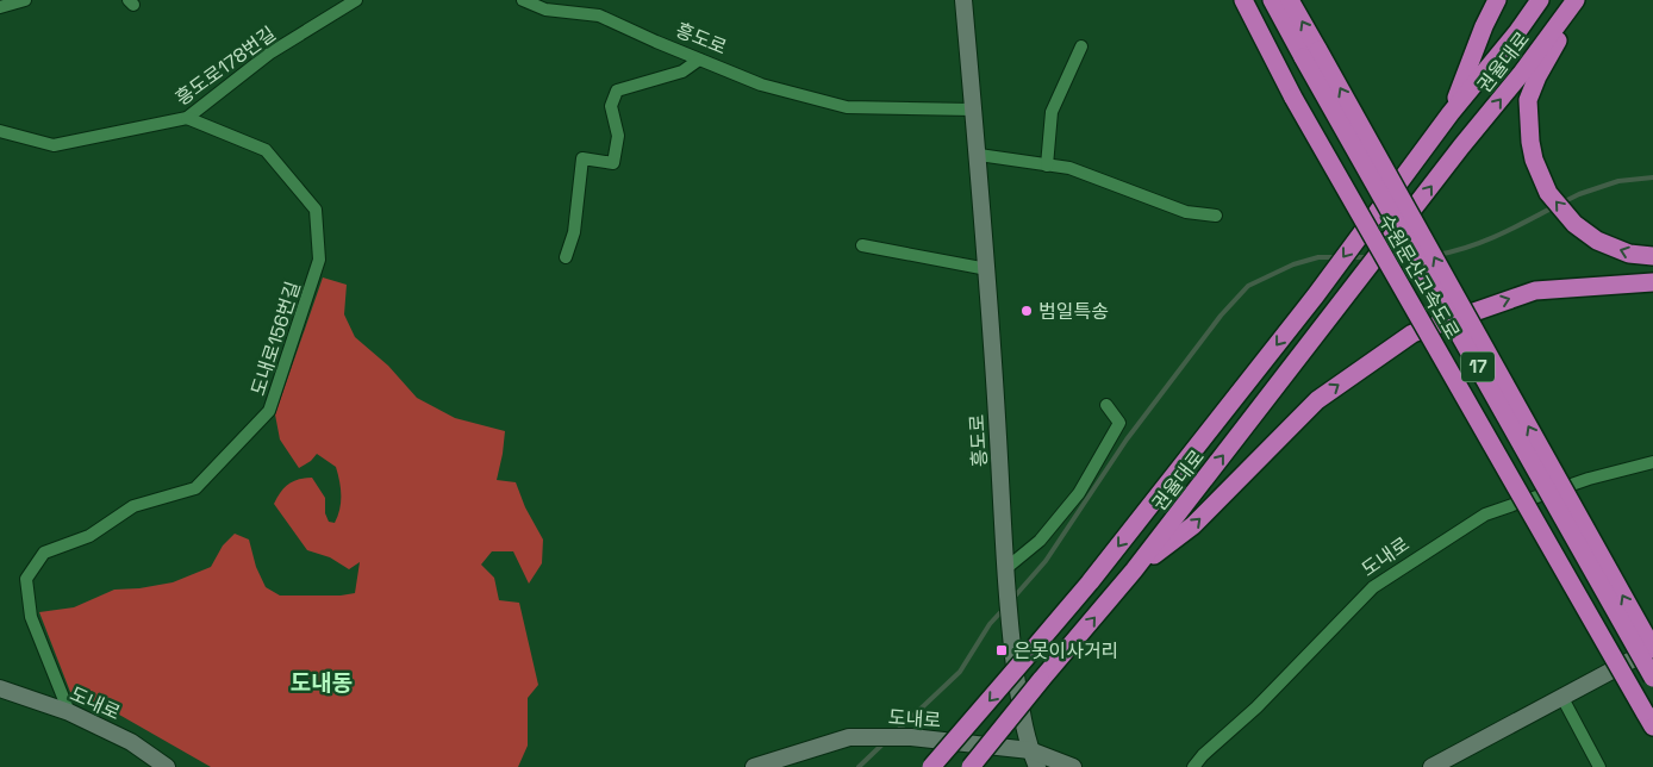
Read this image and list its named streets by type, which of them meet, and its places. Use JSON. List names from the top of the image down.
{
  "streets": {
    "highway": ["권율대로", "수원문산고속도로", "17"],
    "street": [
      "흥도로",
      "흥도로178번길",
      "도내로156번길",
      "도내로"
    ]
  },
  "crossings": [
    ["흥도로", "도내로"],
    ["흥도로178번길", "도내로156번길"],
    ["도내로156번길", "도내로"]
  ],
  "districts": ["도내동"],
  "places": {
    "other": ["범일특송"],
    "transit": ["은못이사거리"]
  }
}
